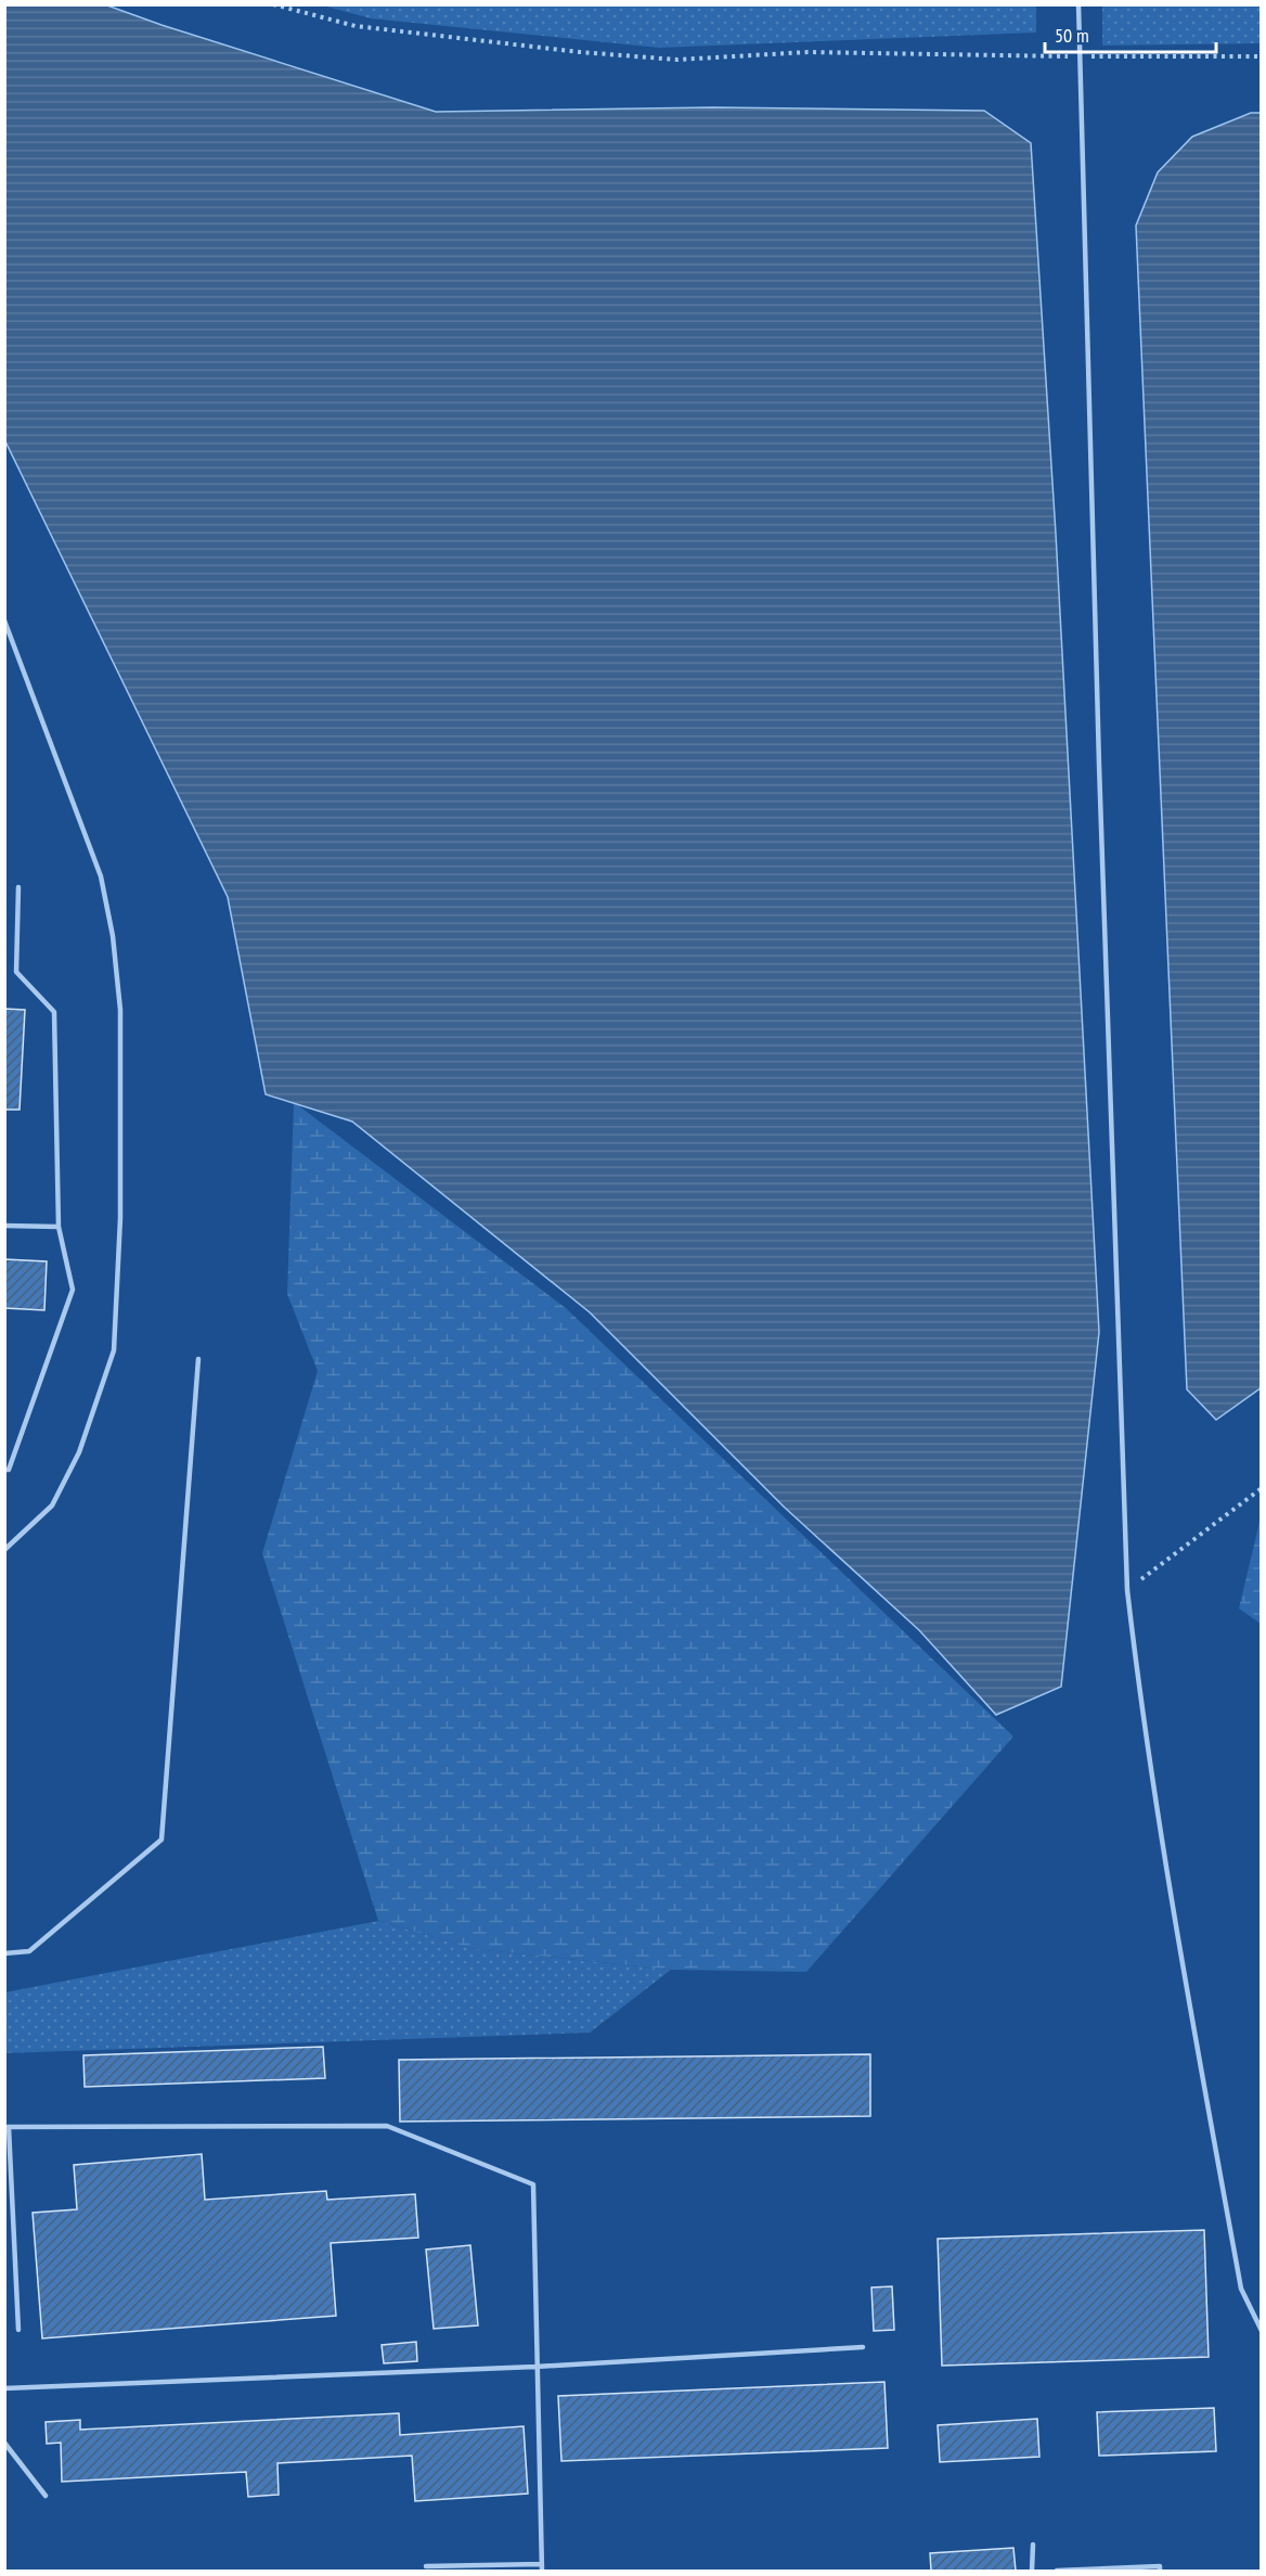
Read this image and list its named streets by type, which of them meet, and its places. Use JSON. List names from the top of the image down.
{
  "scale_bar": "50 m"
}
